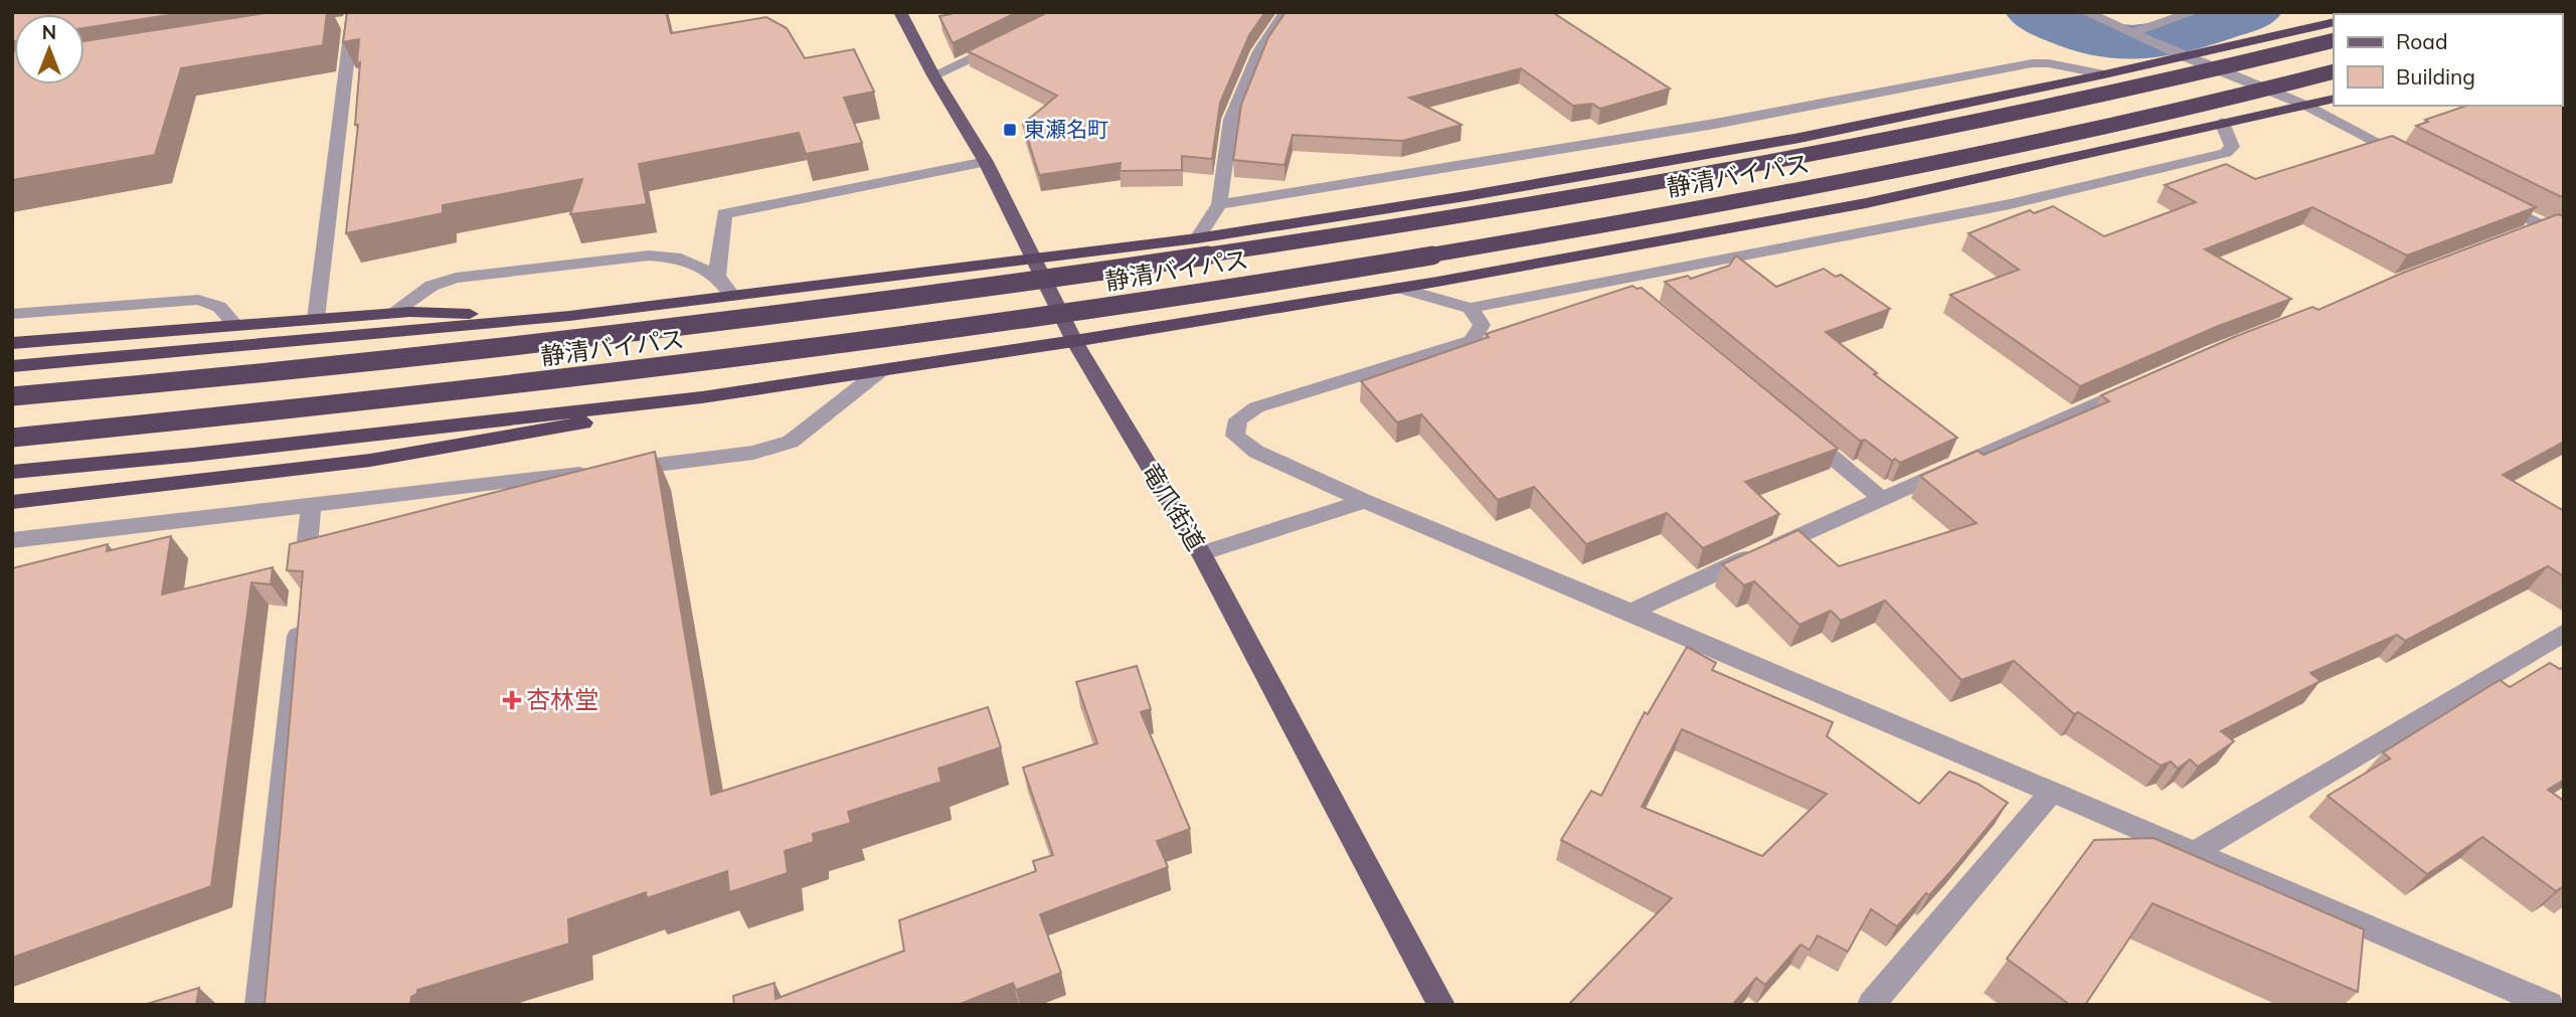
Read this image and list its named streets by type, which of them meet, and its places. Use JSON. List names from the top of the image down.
{
  "streets": {
    "highway": ["静清バイパス"],
    "main road": ["竜爪街道"]
  },
  "places": {
    "transit": ["東瀬名町"],
    "health": ["杏林堂"]
  },
  "legend": ["Road", "Building"],
  "north": "top"
}
